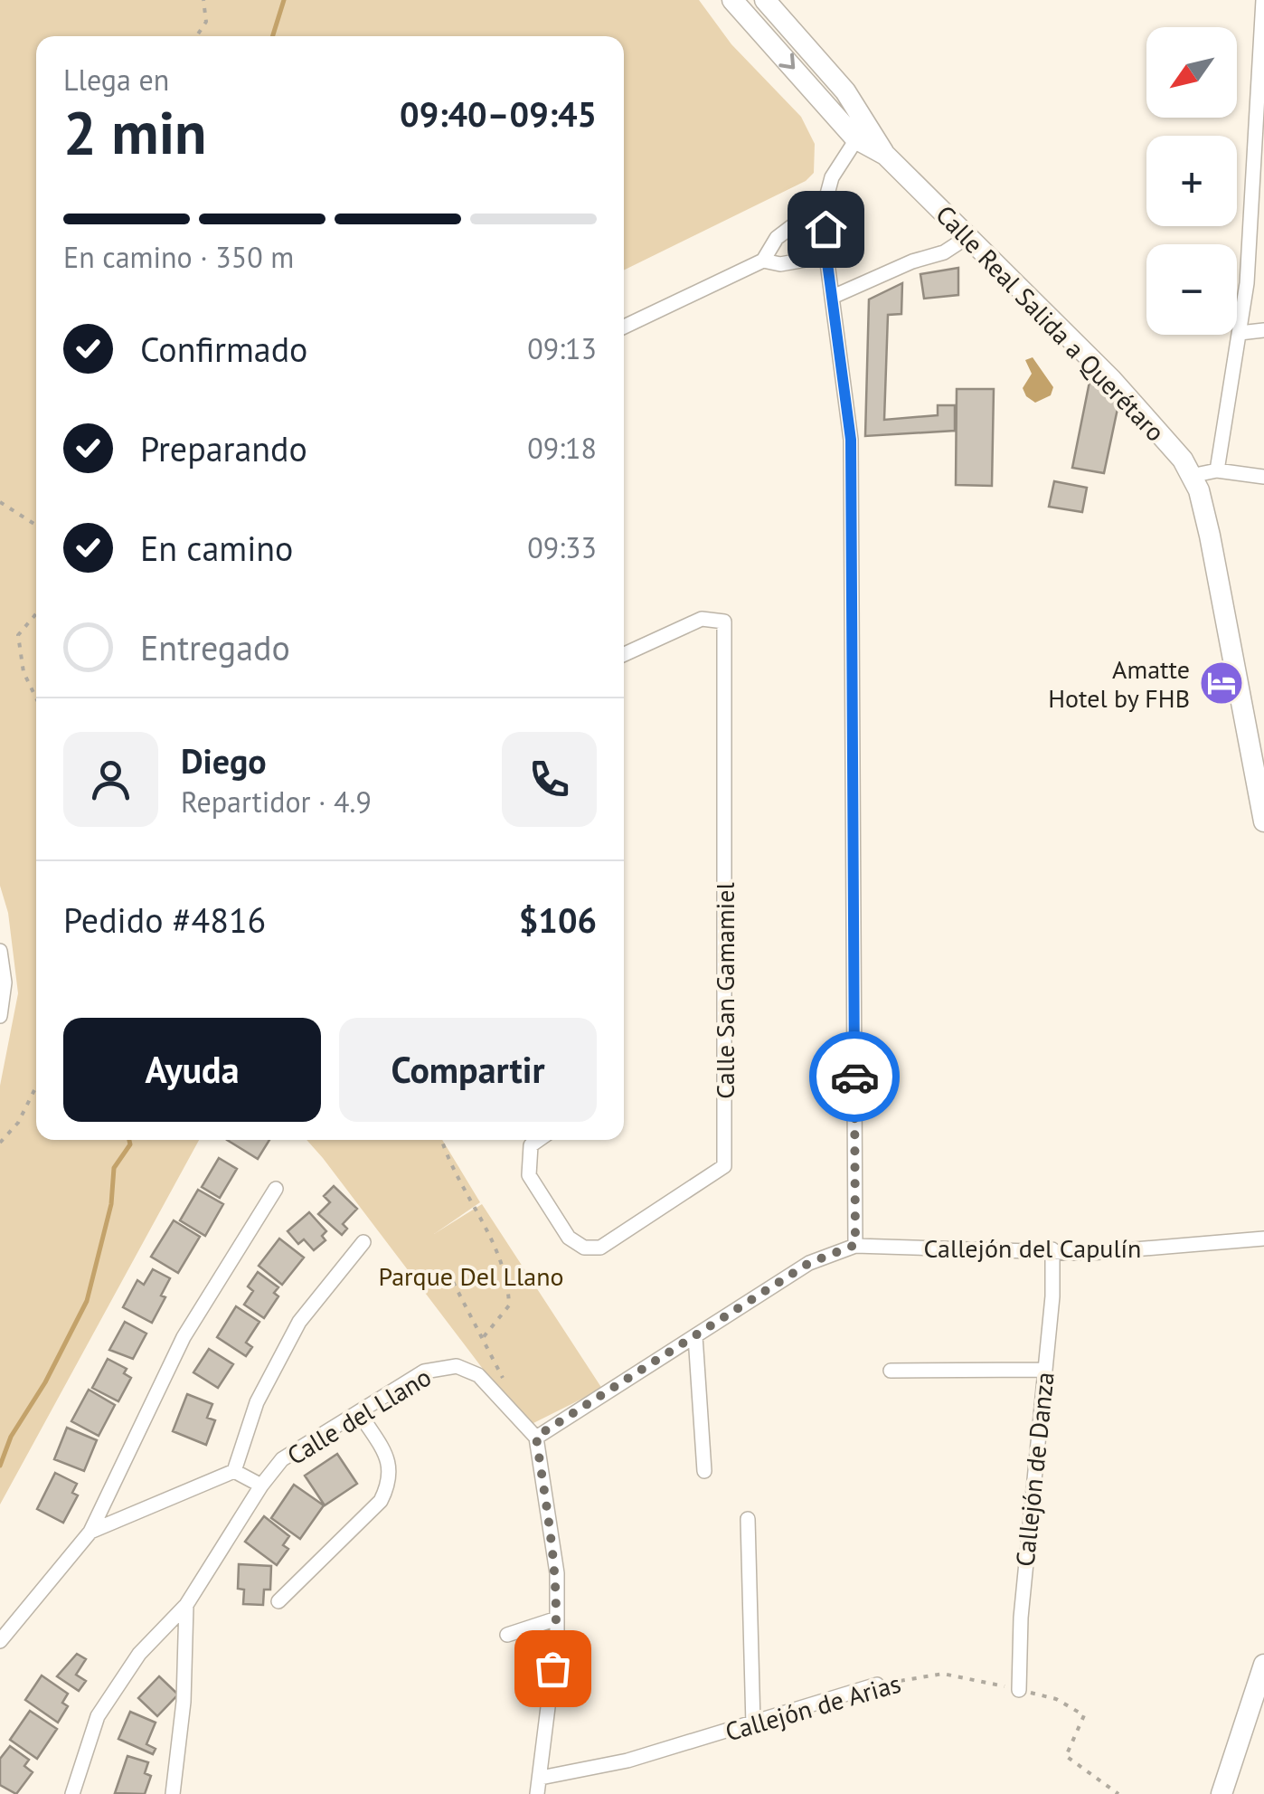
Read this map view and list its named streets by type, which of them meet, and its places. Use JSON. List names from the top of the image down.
{
  "streets": {
    "street": [
      "Calle Real Salida a Querétaro",
      "Calle San Gamamiel",
      "Callejón del Capulín",
      "Calle del Llano",
      "Callejón de Danza",
      "Callejón de Arias"
    ]
  },
  "crossings": [
    ["Callejón del Capulín", "Callejón de Danza"],
    ["Callejón de Danza", "Callejón de Arias"]
  ],
  "parks": ["Parque Del Llano"],
  "places": {
    "hotel": ["Amatte Hotel by FHB"]
  },
  "north": "bottom left",
  "page": {
    "map_buttons": ["+", "−"],
    "heading": ["2 min", "Llega en", "09:40–09:45"],
    "panel": [
      "Diego",
      "Repartidor · 4.9",
      "Pedido #4816",
      "$106"
    ],
    "bar": "En camino · 350 m",
    "list": [
      ["Confirmado", "09:13"],
      ["Preparando", "09:18"],
      ["En camino", "09:33"],
      "Entregado"
    ],
    "buttons": ["Ayuda", "Compartir"]
  }
}
